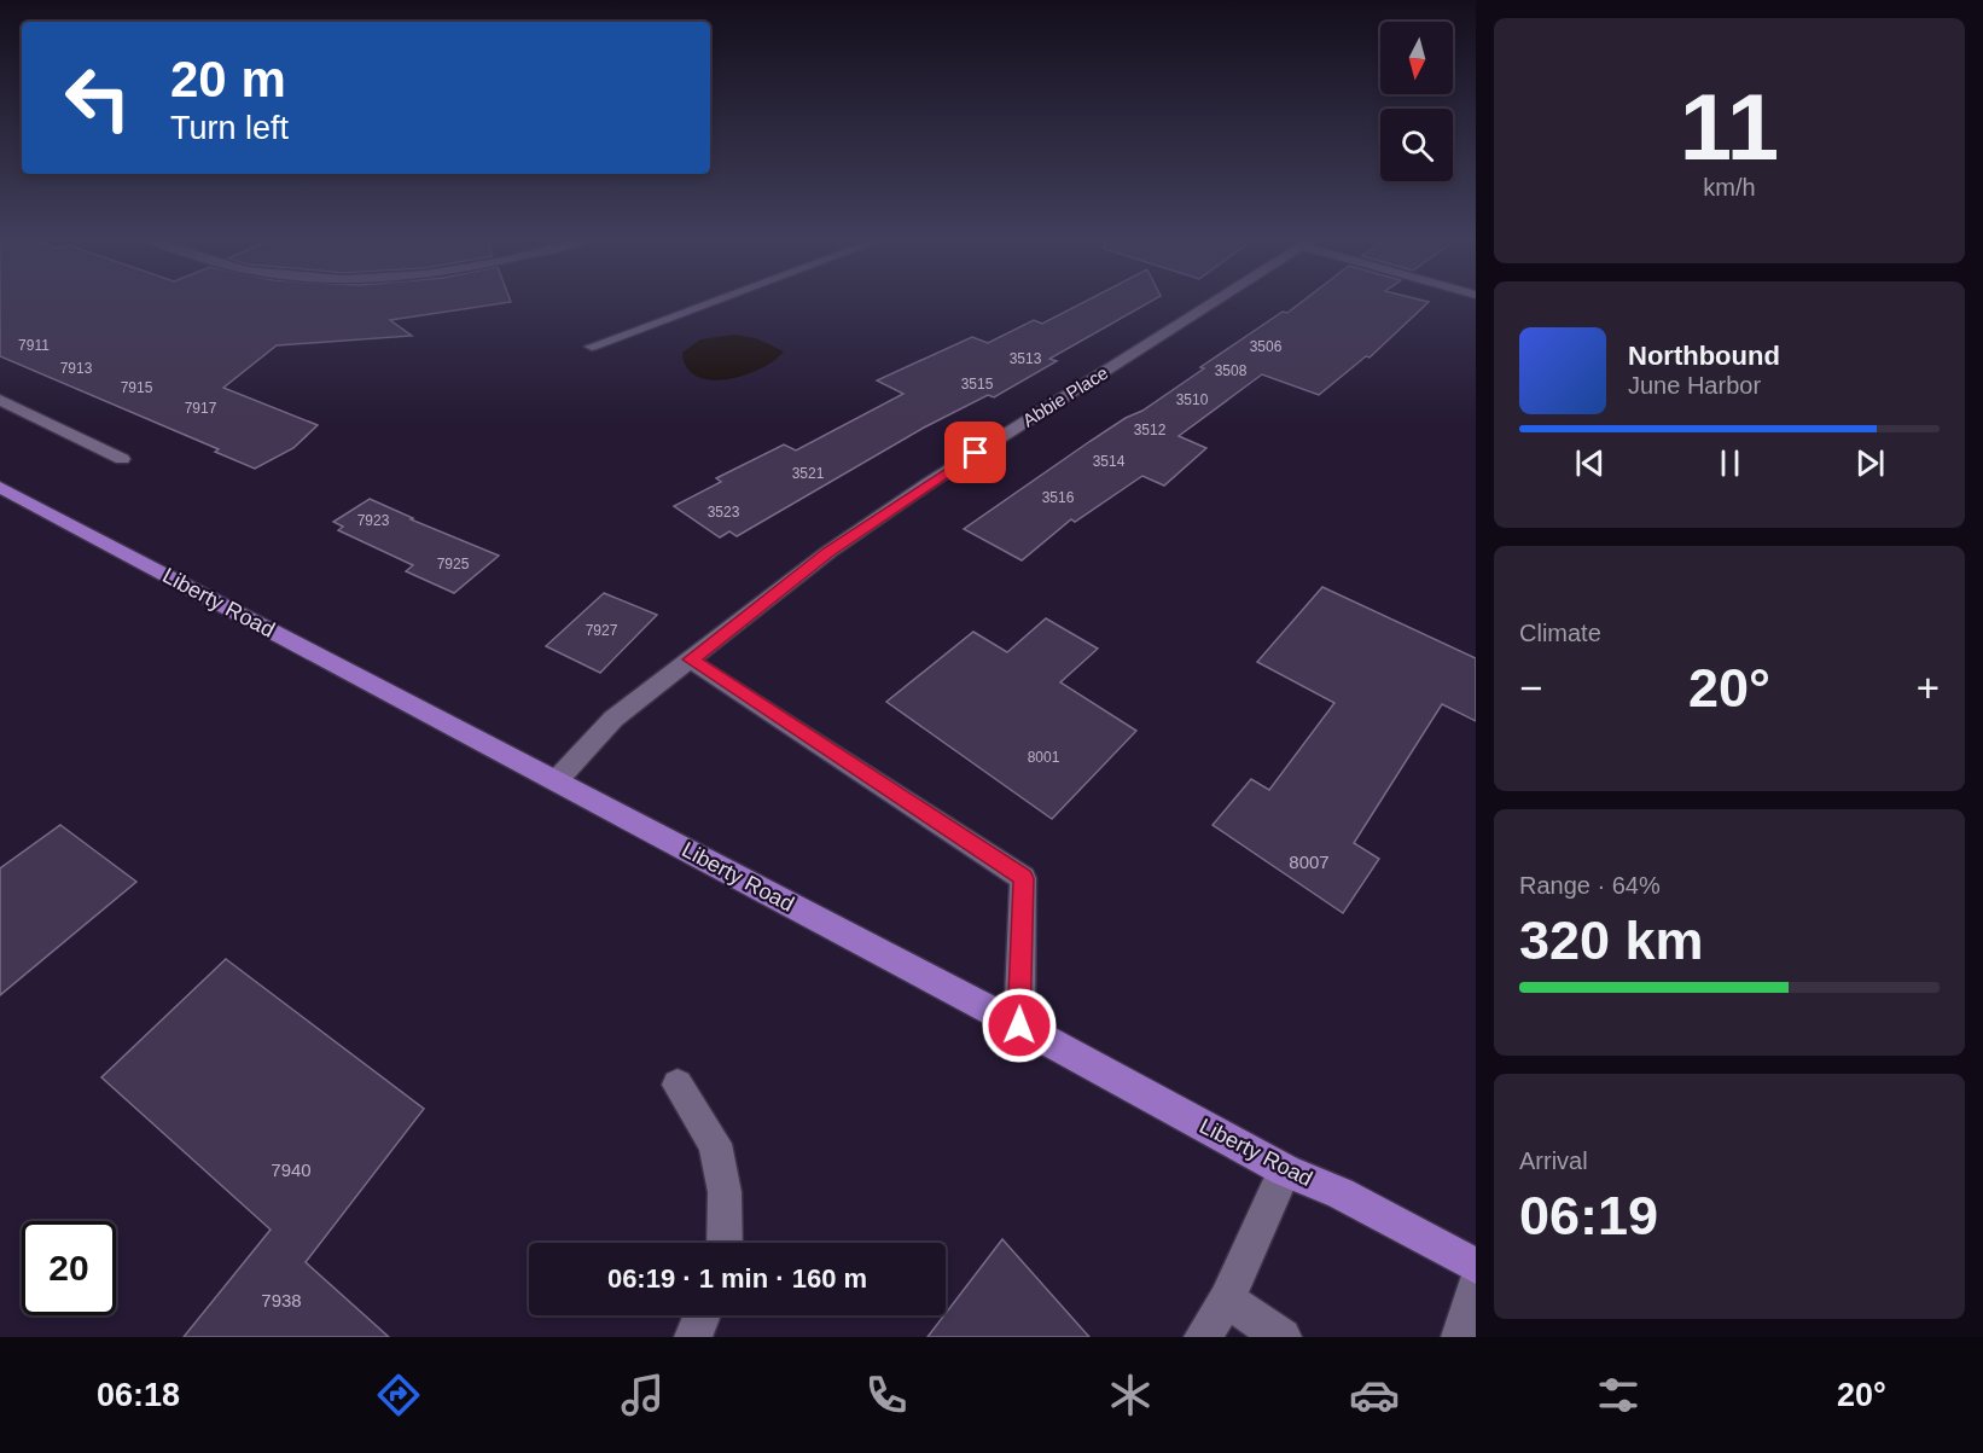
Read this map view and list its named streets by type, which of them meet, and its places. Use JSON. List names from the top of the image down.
{
  "streets": {
    "main road": ["Liberty Road"],
    "street": ["Abbie Place"]
  },
  "crossings": [
    ["Abbie Place", "Liberty Road"]
  ],
  "house_numbers": [
    "7911",
    "3506",
    "3513",
    "7913",
    "3508",
    "3515",
    "7915",
    "3510",
    "7917",
    "3512",
    "3514",
    "3521",
    "3516",
    "3523",
    "7923",
    "7925",
    "7927",
    "8001",
    "8007",
    "7940",
    "7938"
  ],
  "north": "bottom",
  "page": {
    "tile": [
      ["11", "km/h"],
      "Climate",
      ["Range · 64%", "320 km"],
      ["Arrival", "06:19"]
    ],
    "turn": ["20 m", "Turn left"],
    "song": ["Northbound", "June Harbor"],
    "heat": ["−", "20°", "+"],
    "limit": "20",
    "trip": "06:19 · 1 min · 160 m",
    "tabs": ["06:18", "20°"]
  }
}
